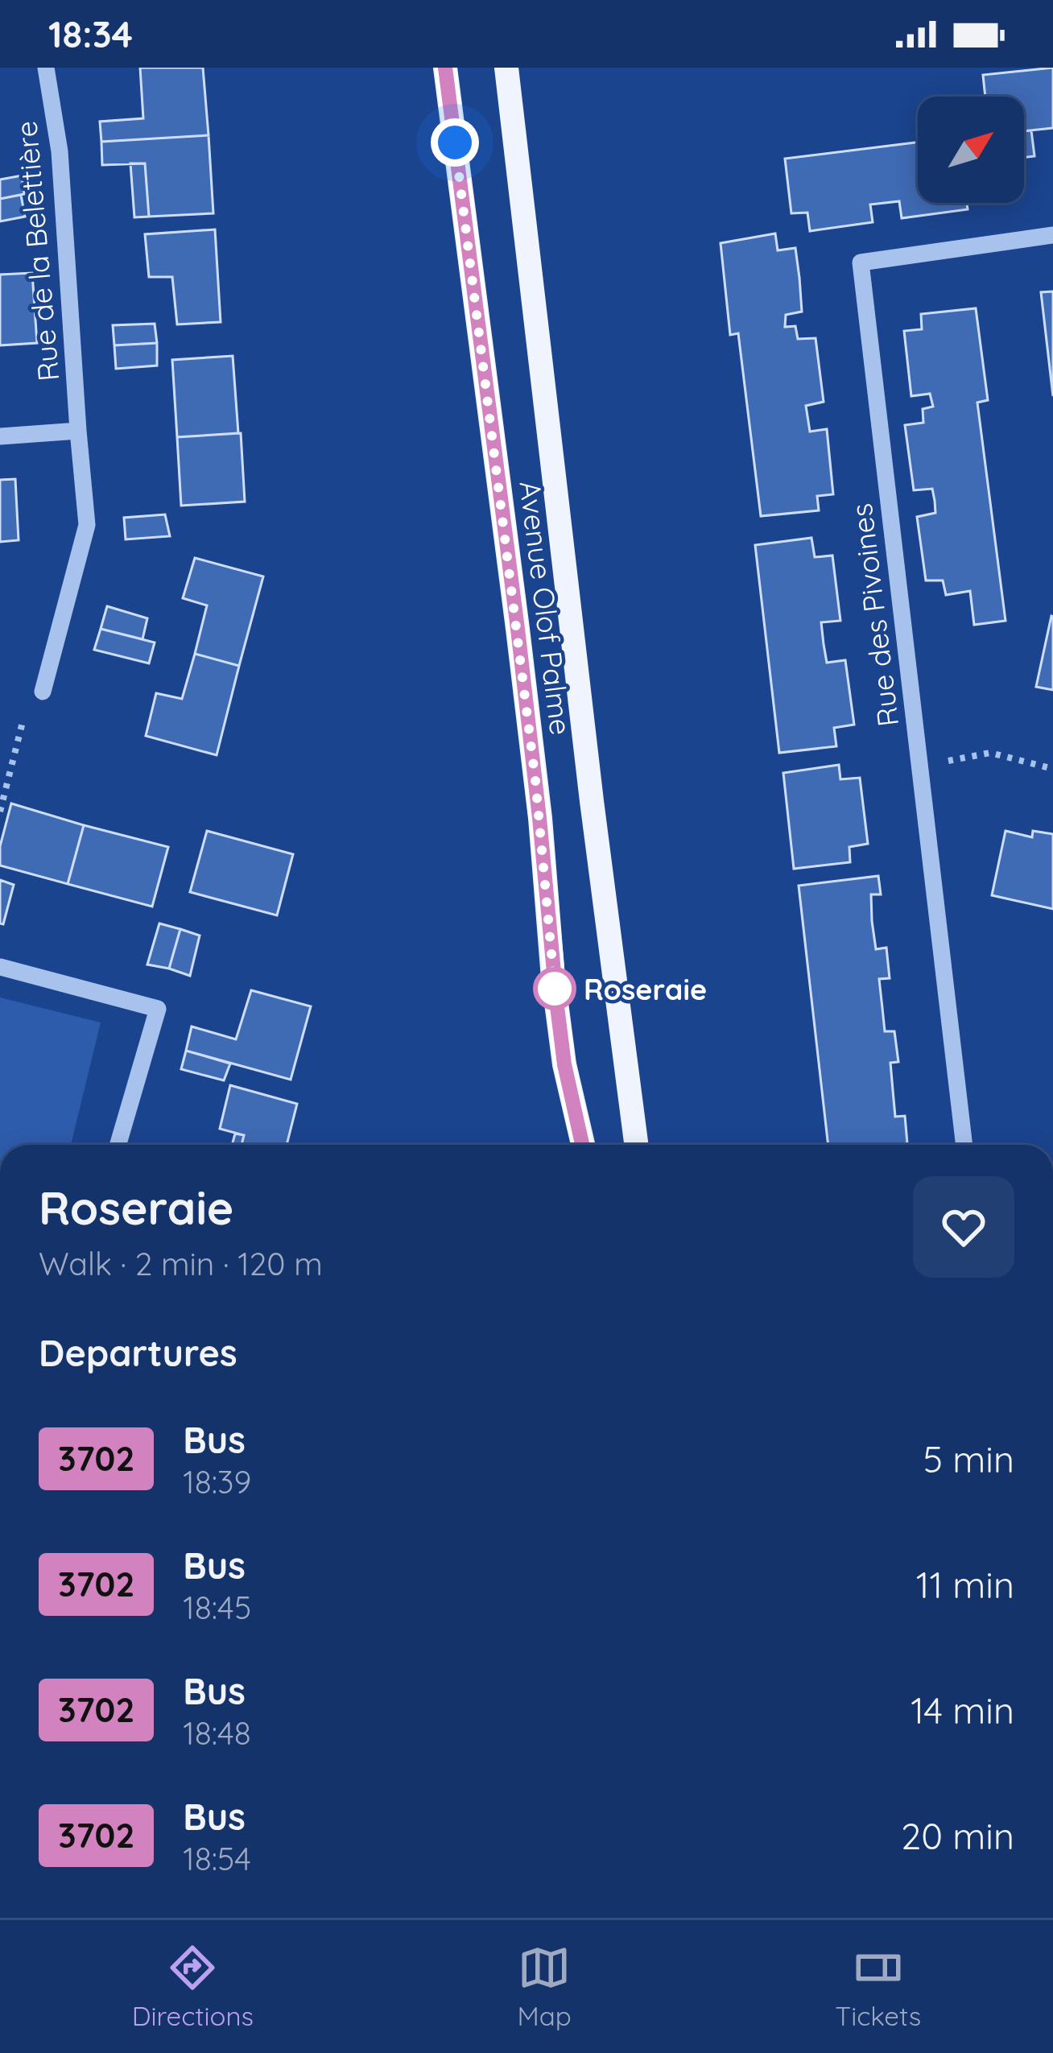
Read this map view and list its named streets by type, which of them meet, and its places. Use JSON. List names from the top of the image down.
{
  "streets": {
    "main road": ["Avenue Olof Palme"],
    "street": ["Rue de la Belettière", "Rue des Pivoines"]
  },
  "places": ["Roseraie"],
  "lines": ["bus line 3702"],
  "north": "top right",
  "page": {
    "status": "18:34",
    "heading": [
      ["Roseraie", "Walk · 2 min · 120 m"],
      "Departures"
    ],
    "list": [
      {
        "mark": "3702",
        "name": "Bus",
        "note": "18:39",
        "value": "5 min"
      },
      {
        "mark": "3702",
        "name": "Bus",
        "note": "18:45",
        "value": "11 min"
      },
      {
        "mark": "3702",
        "name": "Bus",
        "note": "18:48",
        "value": "14 min"
      },
      {
        "mark": "3702",
        "name": "Bus",
        "note": "18:54",
        "value": "20 min"
      }
    ],
    "tabs": ["Directions", "Map", "Tickets"]
  }
}
